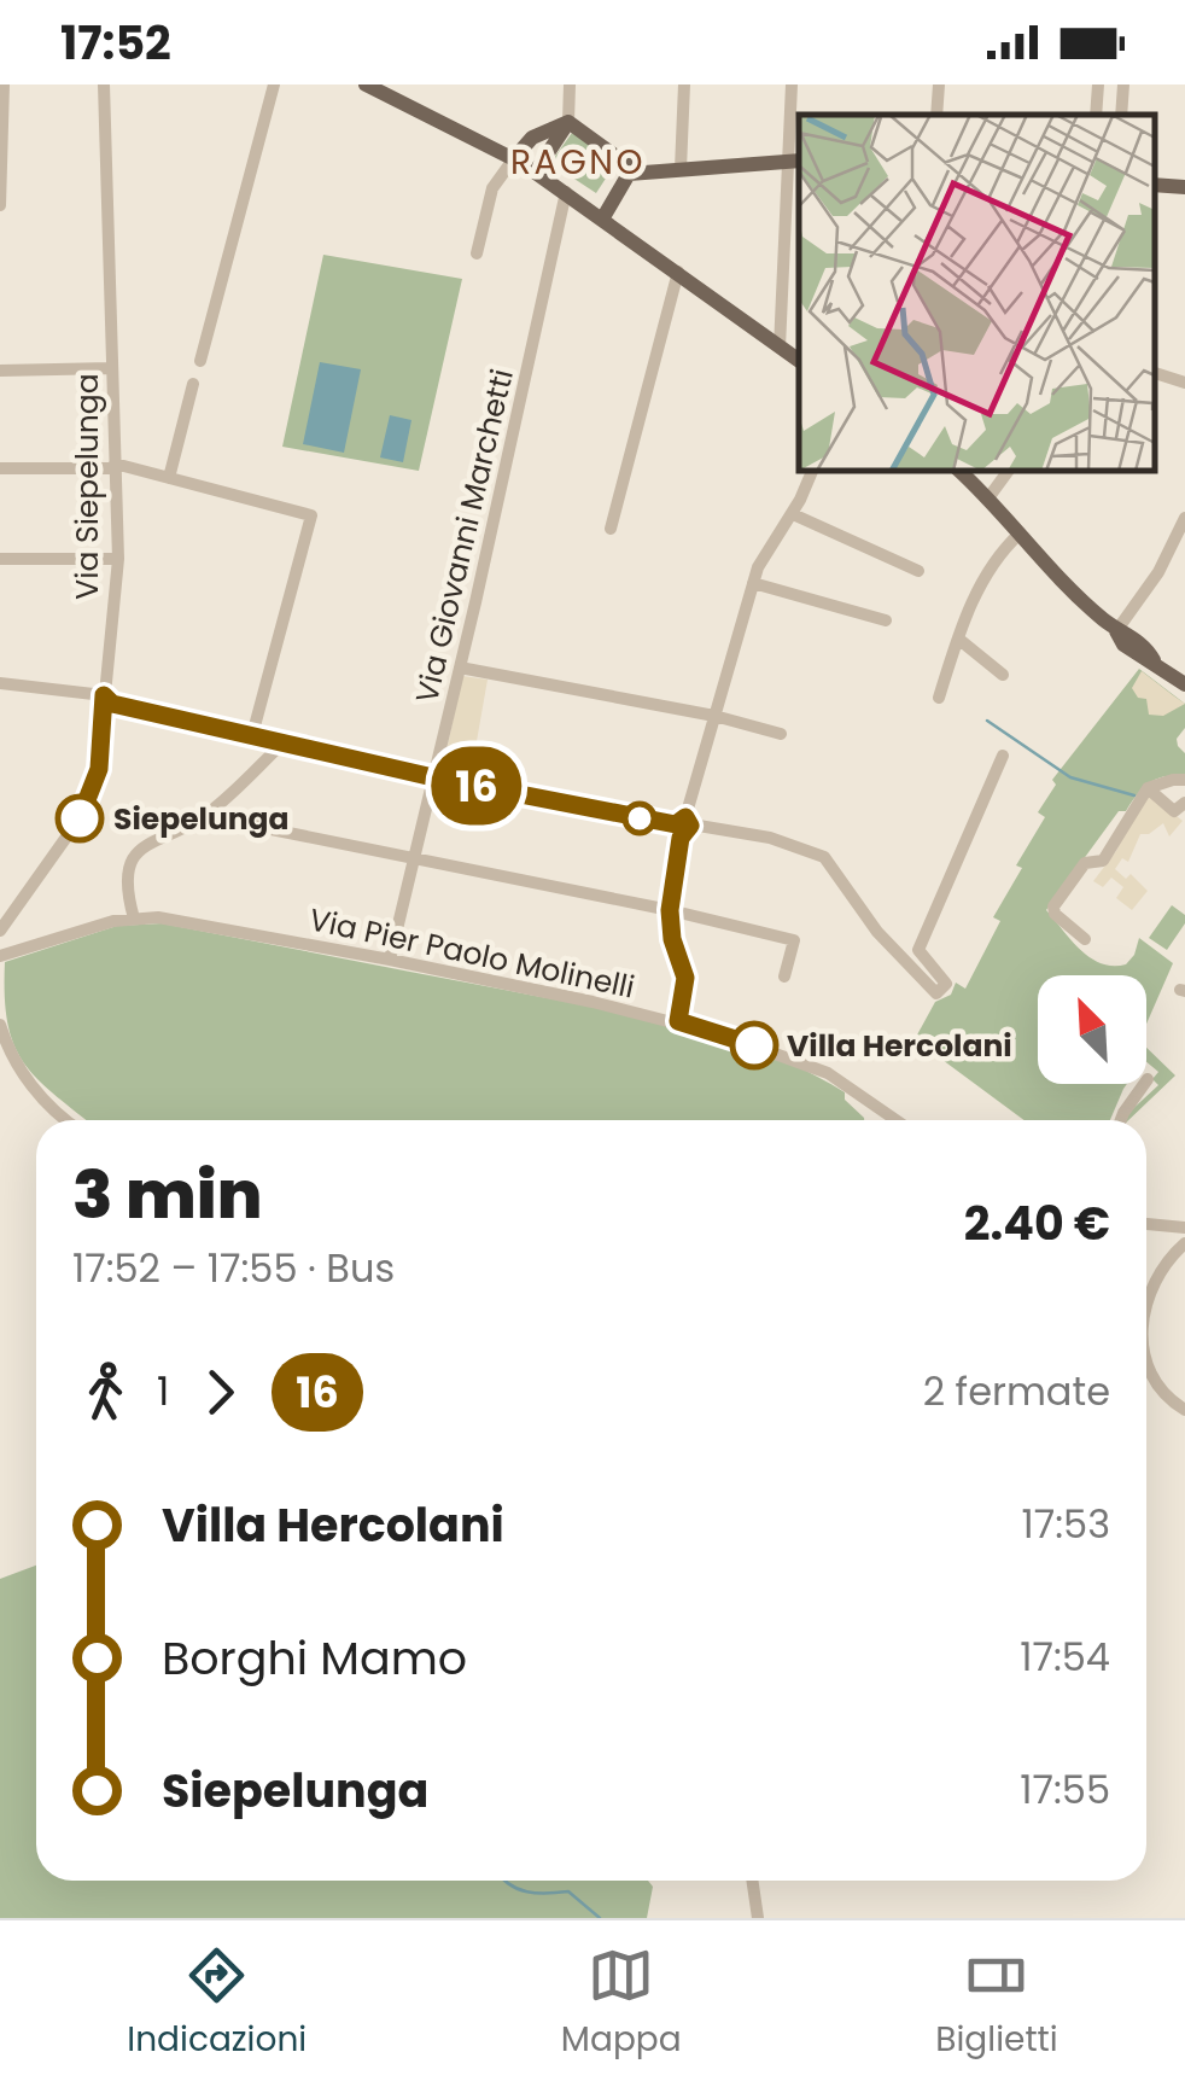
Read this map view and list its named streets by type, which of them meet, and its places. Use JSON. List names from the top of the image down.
{
  "streets": {
    "street": ["Via Siepelunga", "Via Giovanni Marchetti", "Via Pier Paolo Molinelli"]
  },
  "crossings": [
    ["Via Giovanni Marchetti", "Via Pier Paolo Molinelli"]
  ],
  "districts": ["RAGNO"],
  "places": ["Siepelunga", "Villa Hercolani"],
  "lines": ["bus line 16"],
  "north": "top left",
  "page": {
    "status": "17:52",
    "on_map": "16",
    "heading": ["3 min", "17:52 – 17:55 · Bus", "2.40 €"],
    "legs": ["1", "16", "2 fermate"],
    "list": [
      {
        "name": "Villa Hercolani",
        "value": "17:53"
      },
      {
        "name": "Borghi Mamo",
        "value": "17:54"
      },
      {
        "name": "Siepelunga",
        "value": "17:55"
      }
    ],
    "tabs": ["Indicazioni", "Mappa", "Biglietti"]
  }
}
